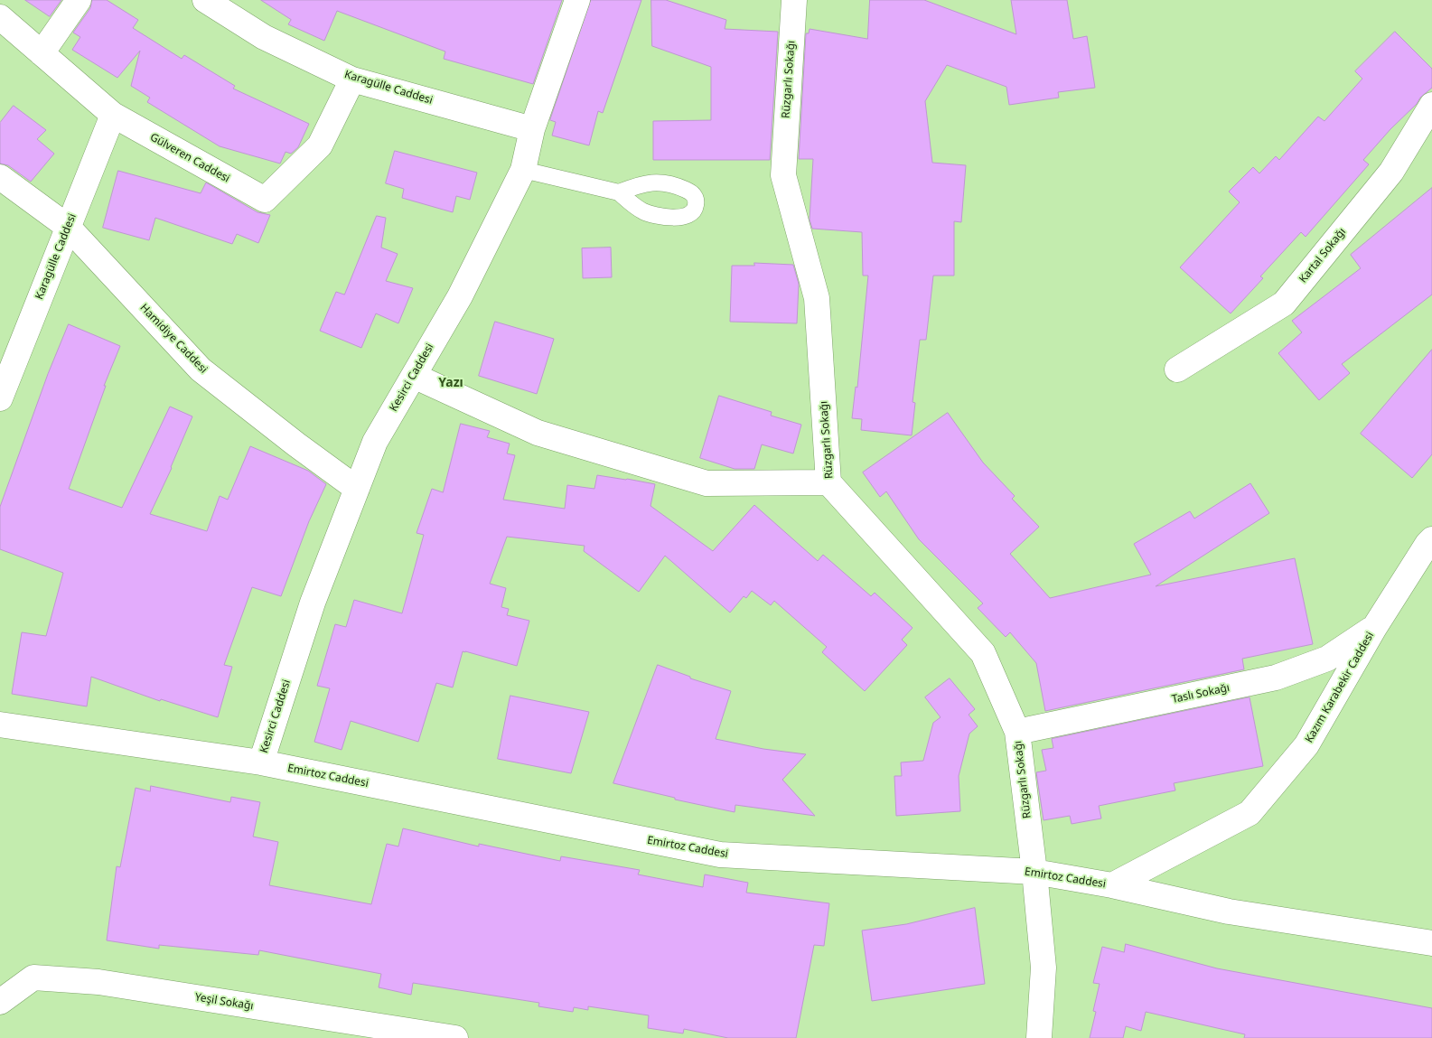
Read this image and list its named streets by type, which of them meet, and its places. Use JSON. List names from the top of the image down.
{
  "streets": {
    "street": [
      "Rüzgarlı Sokağı",
      "Karagülle Caddesi",
      "Gülveren Caddesi",
      "Kartal Sokağı",
      "Hamidiye Caddesi",
      "Kesirci Caddesi",
      "Kazım Karabekir Caddesi",
      "Taslı Sokağı",
      "Emirtoz Caddesi",
      "Yeşil Sokağı"
    ]
  },
  "crossings": [
    ["Rüzgarlı Sokağı", "Taslı Sokağı"],
    ["Rüzgarlı Sokağı", "Emirtoz Caddesi"],
    ["Karagülle Caddesi", "Gülveren Caddesi"],
    ["Karagülle Caddesi", "Hamidiye Caddesi"],
    ["Karagülle Caddesi", "Kesirci Caddesi"],
    ["Hamidiye Caddesi", "Kesirci Caddesi"],
    ["Kesirci Caddesi", "Emirtoz Caddesi"],
    ["Kazım Karabekir Caddesi", "Taslı Sokağı"],
    ["Kazım Karabekir Caddesi", "Emirtoz Caddesi"]
  ],
  "districts": ["Yazı"]
}
